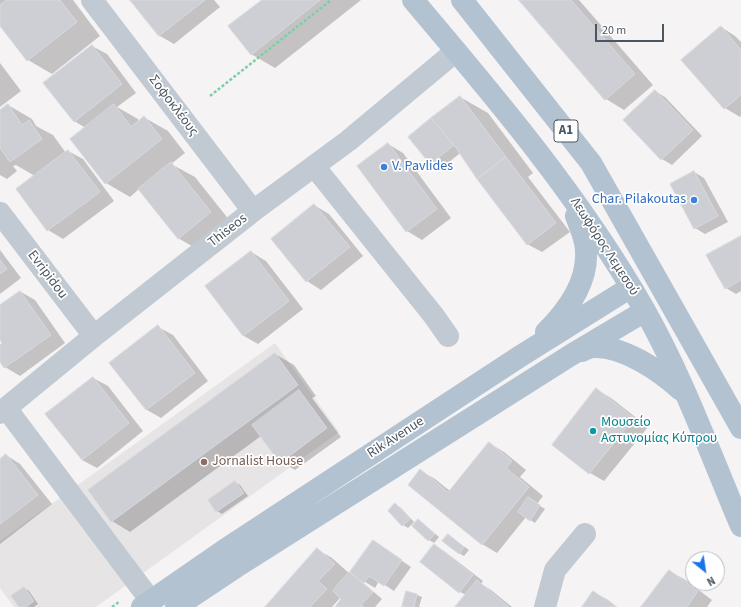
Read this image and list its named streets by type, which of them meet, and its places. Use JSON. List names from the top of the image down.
{
  "streets": {
    "main road": ["A1", "Λεωφόρος Λεμεσού", "Rik Avenue"],
    "street": ["Σοφοκλέους", "Thiseos", "Evripidou"]
  },
  "crossings": [
    ["Σοφοκλέους", "Thiseos"],
    ["Thiseos", "Λεωφόρος Λεμεσού"],
    ["Thiseos", "Evripidou"],
    ["Λεωφόρος Λεμεσού", "Rik Avenue"]
  ],
  "places": [
    "V. Pavlides",
    "Char. Pilakoutas",
    "Μουσείο Αστυνομίας Κύπρου",
    "Jornalist House"
  ],
  "scale_bar": "20 m",
  "north": "bottom right"
}
